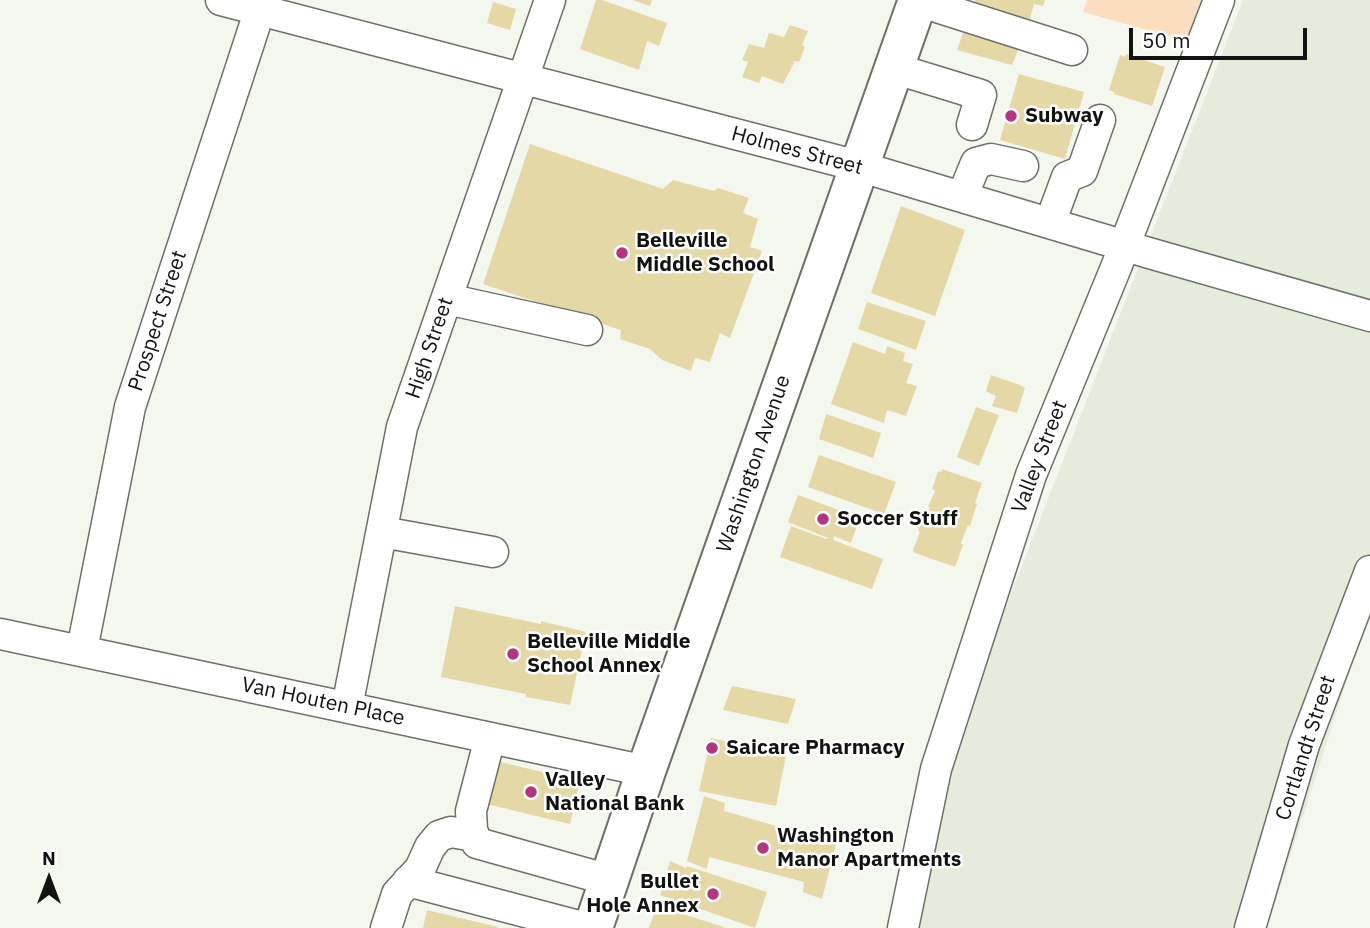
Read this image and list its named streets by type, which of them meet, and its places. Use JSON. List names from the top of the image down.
{
  "streets": {
    "main road": ["Washington Avenue"],
    "street": [
      "Holmes Street",
      "Prospect Street",
      "High Street",
      "Valley Street",
      "Van Houten Place",
      "Cortlandt Street"
    ]
  },
  "crossings": [
    ["Holmes Street", "Prospect Street"],
    ["Holmes Street", "High Street"],
    ["Holmes Street", "Valley Street"],
    ["Holmes Street", "Washington Avenue"],
    ["Prospect Street", "Van Houten Place"],
    ["High Street", "Van Houten Place"],
    ["Washington Avenue", "Van Houten Place"]
  ],
  "places": [
    "Subway",
    "Belleville Middle School",
    "Soccer Stuff",
    "Belleville Middle School Annex",
    "Saicare Pharmacy",
    "Valley National Bank",
    "Washington Manor Apartments",
    "Bullet Hole Annex"
  ],
  "scale_bar": "50 m",
  "north": "top"
}
